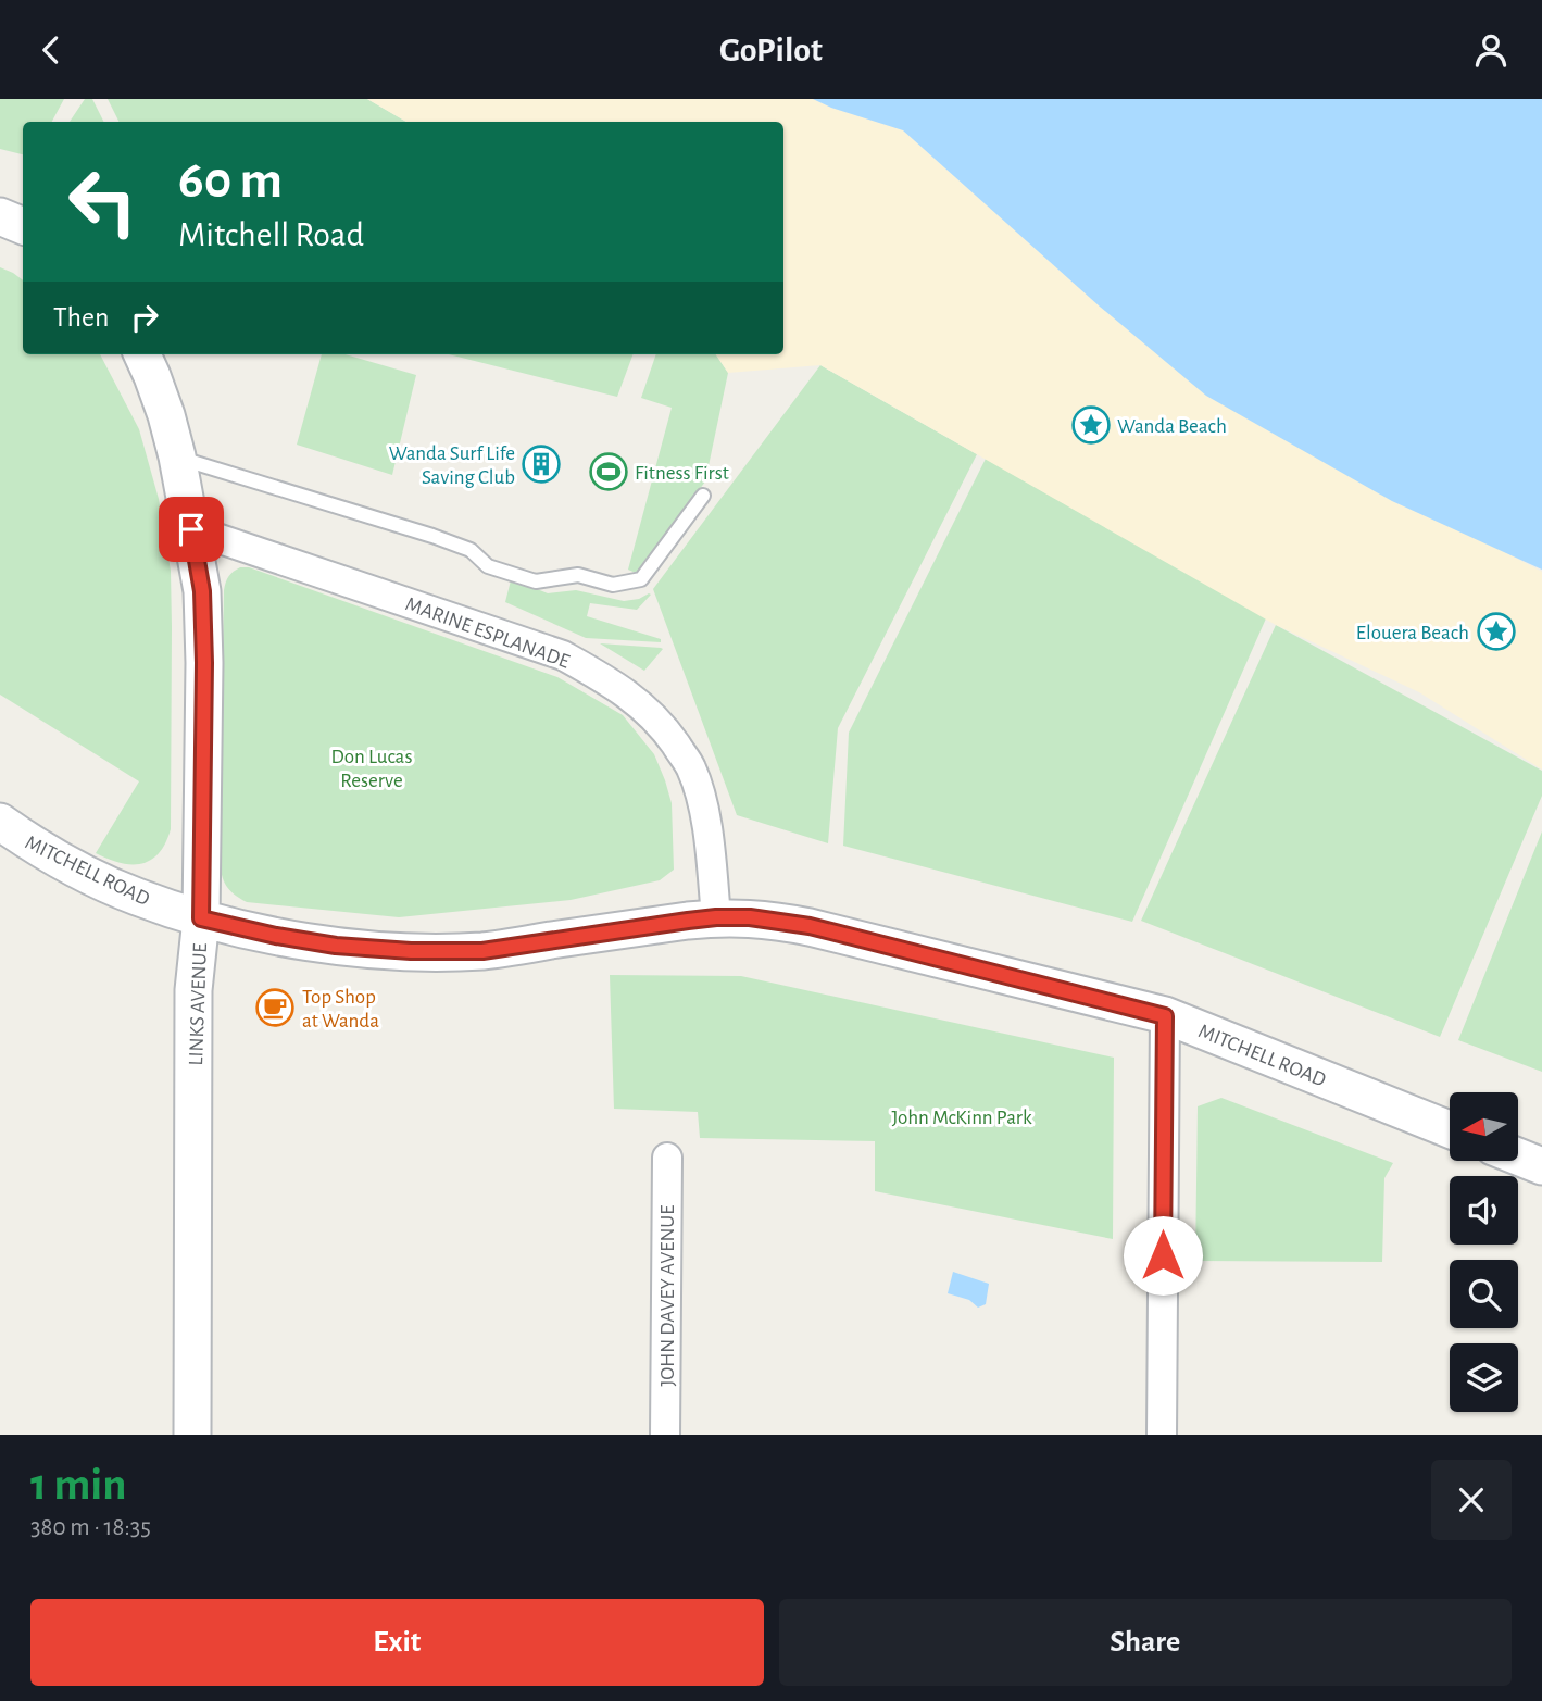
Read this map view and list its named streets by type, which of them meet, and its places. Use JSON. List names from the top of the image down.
{
  "streets": {
    "street": [
      "MARINE ESPLANADE",
      "MITCHELL ROAD",
      "LINKS AVENUE",
      "JOHN DAVEY AVENUE"
    ]
  },
  "crossings": [
    ["MARINE ESPLANADE", "MITCHELL ROAD"],
    ["MARINE ESPLANADE", "LINKS AVENUE"],
    ["MITCHELL ROAD", "LINKS AVENUE"]
  ],
  "parks": ["Don Lucas Reserve", "John McKinn Park"],
  "places": {
    "place": ["Wanda Beach", "Elouera Beach"],
    "building": ["Wanda Surf Life Saving Club"],
    "sports": ["Fitness First"],
    "cafe": ["Top Shop at Wanda"]
  },
  "north": "left",
  "page": {
    "header": "GoPilot",
    "turn": ["60 m", "Mitchell Road"],
    "then": "Then",
    "heading": ["1 min", "380 m · 18:35"],
    "buttons": ["Exit", "Share"]
  }
}
